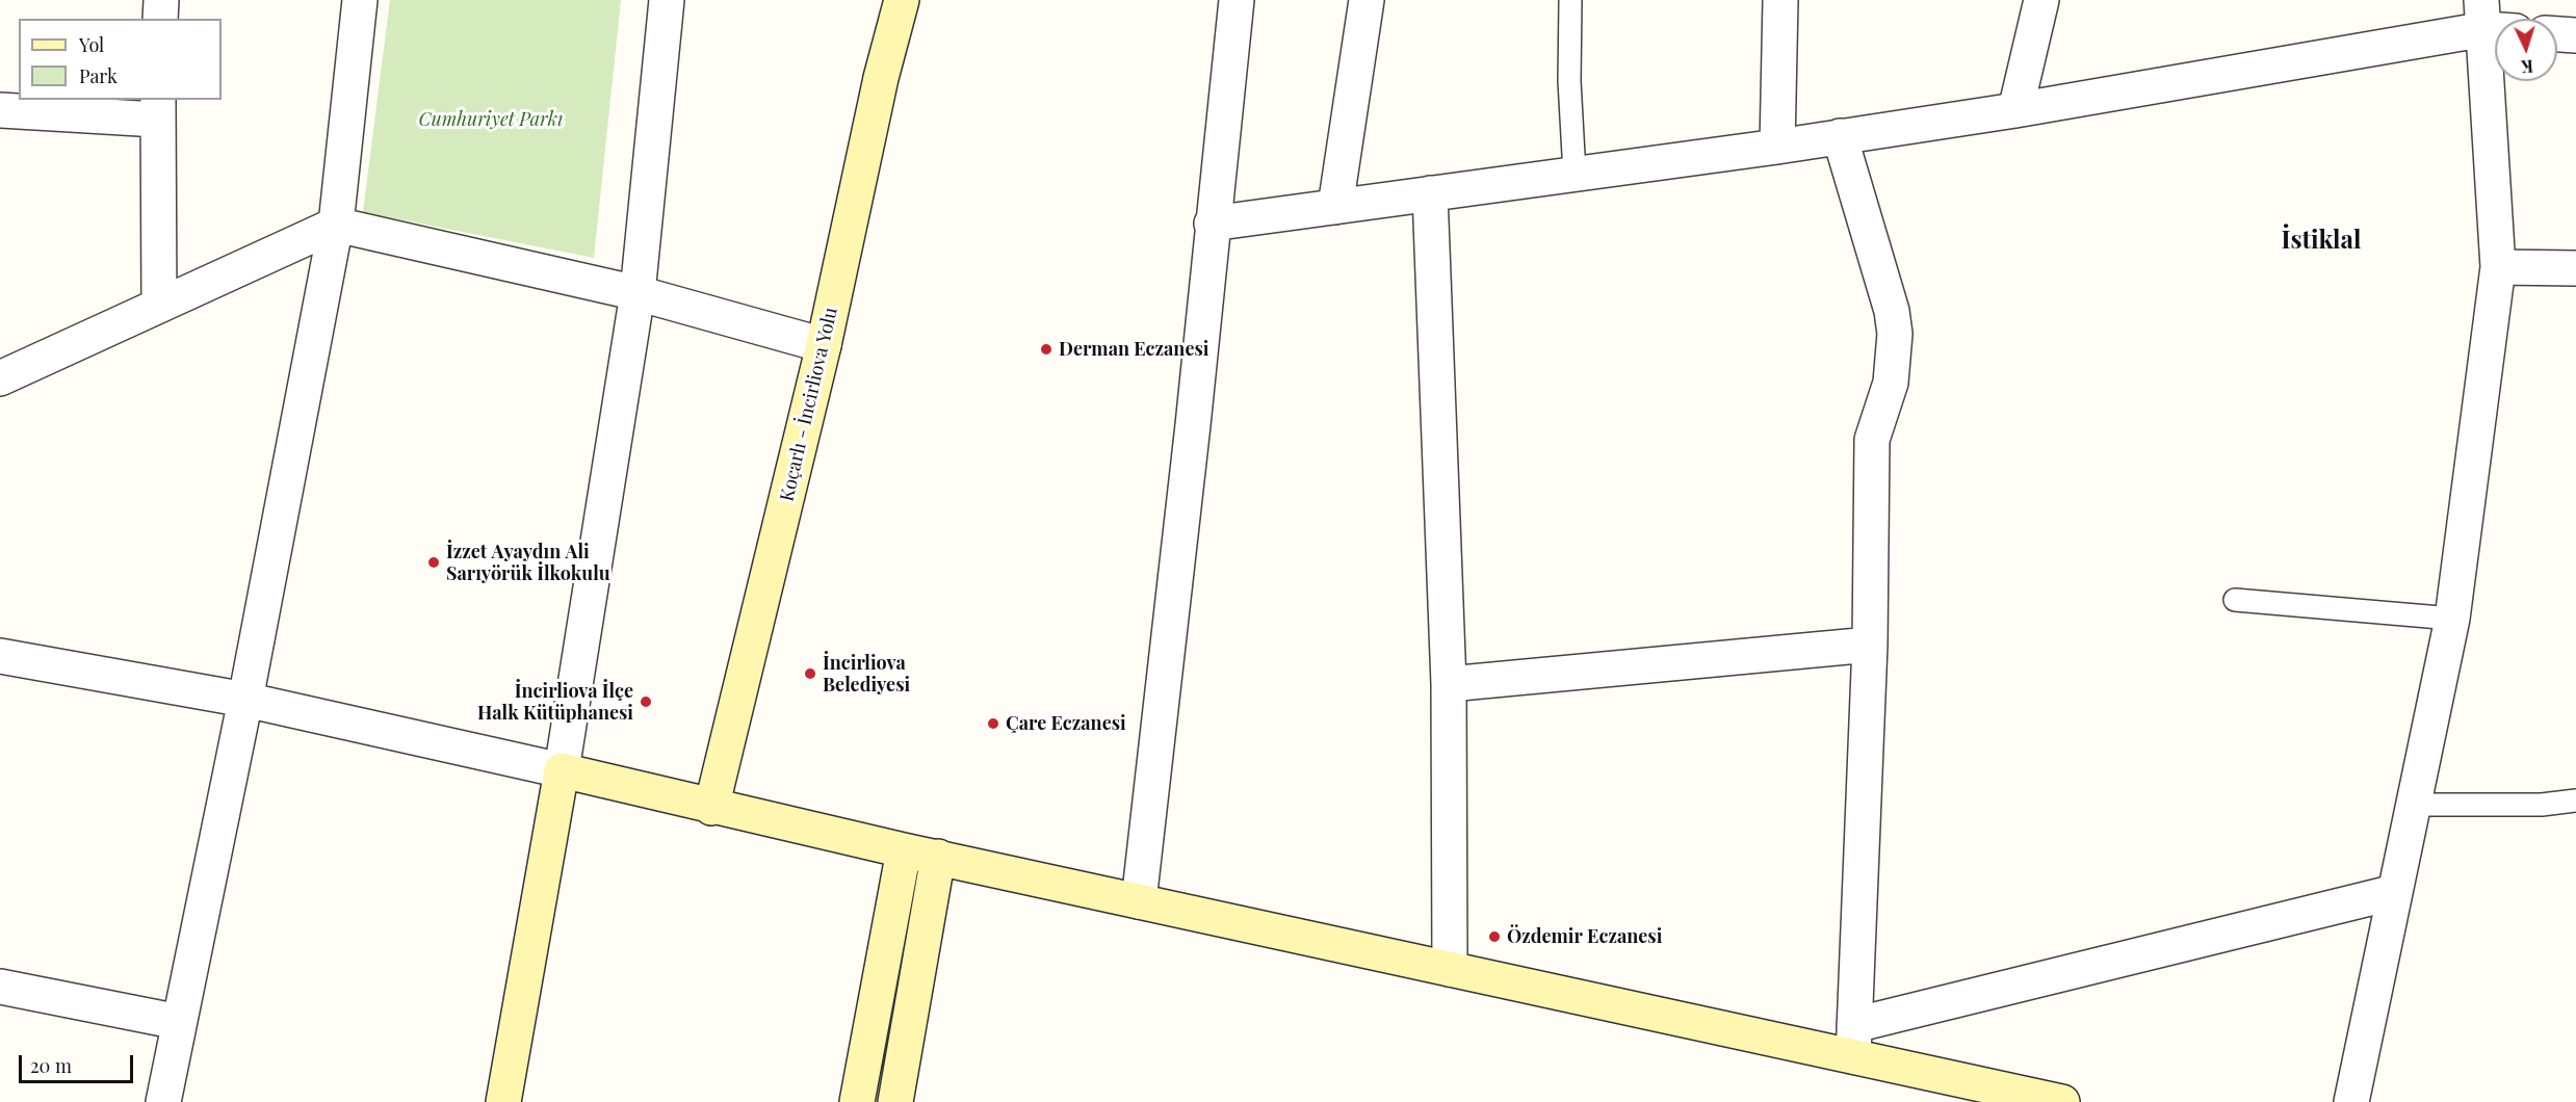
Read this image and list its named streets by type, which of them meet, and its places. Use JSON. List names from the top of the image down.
{
  "streets": {
    "street": ["Koçarlı - İncirliova Yolu"]
  },
  "districts": ["İstiklal"],
  "parks": ["Cumhuriyet Parkı"],
  "places": [
    "Derman Eczanesi",
    "İzzet Ayaydın Ali Sarıyörük İlkokulu",
    "İncirliova Belediyesi",
    "İncirliova İlçe Halk Kütüphanesi",
    "Çare Eczanesi",
    "Özdemir Eczanesi"
  ],
  "legend": ["Yol", "Park"],
  "scale_bar": "20 m",
  "north": "bottom"
}
